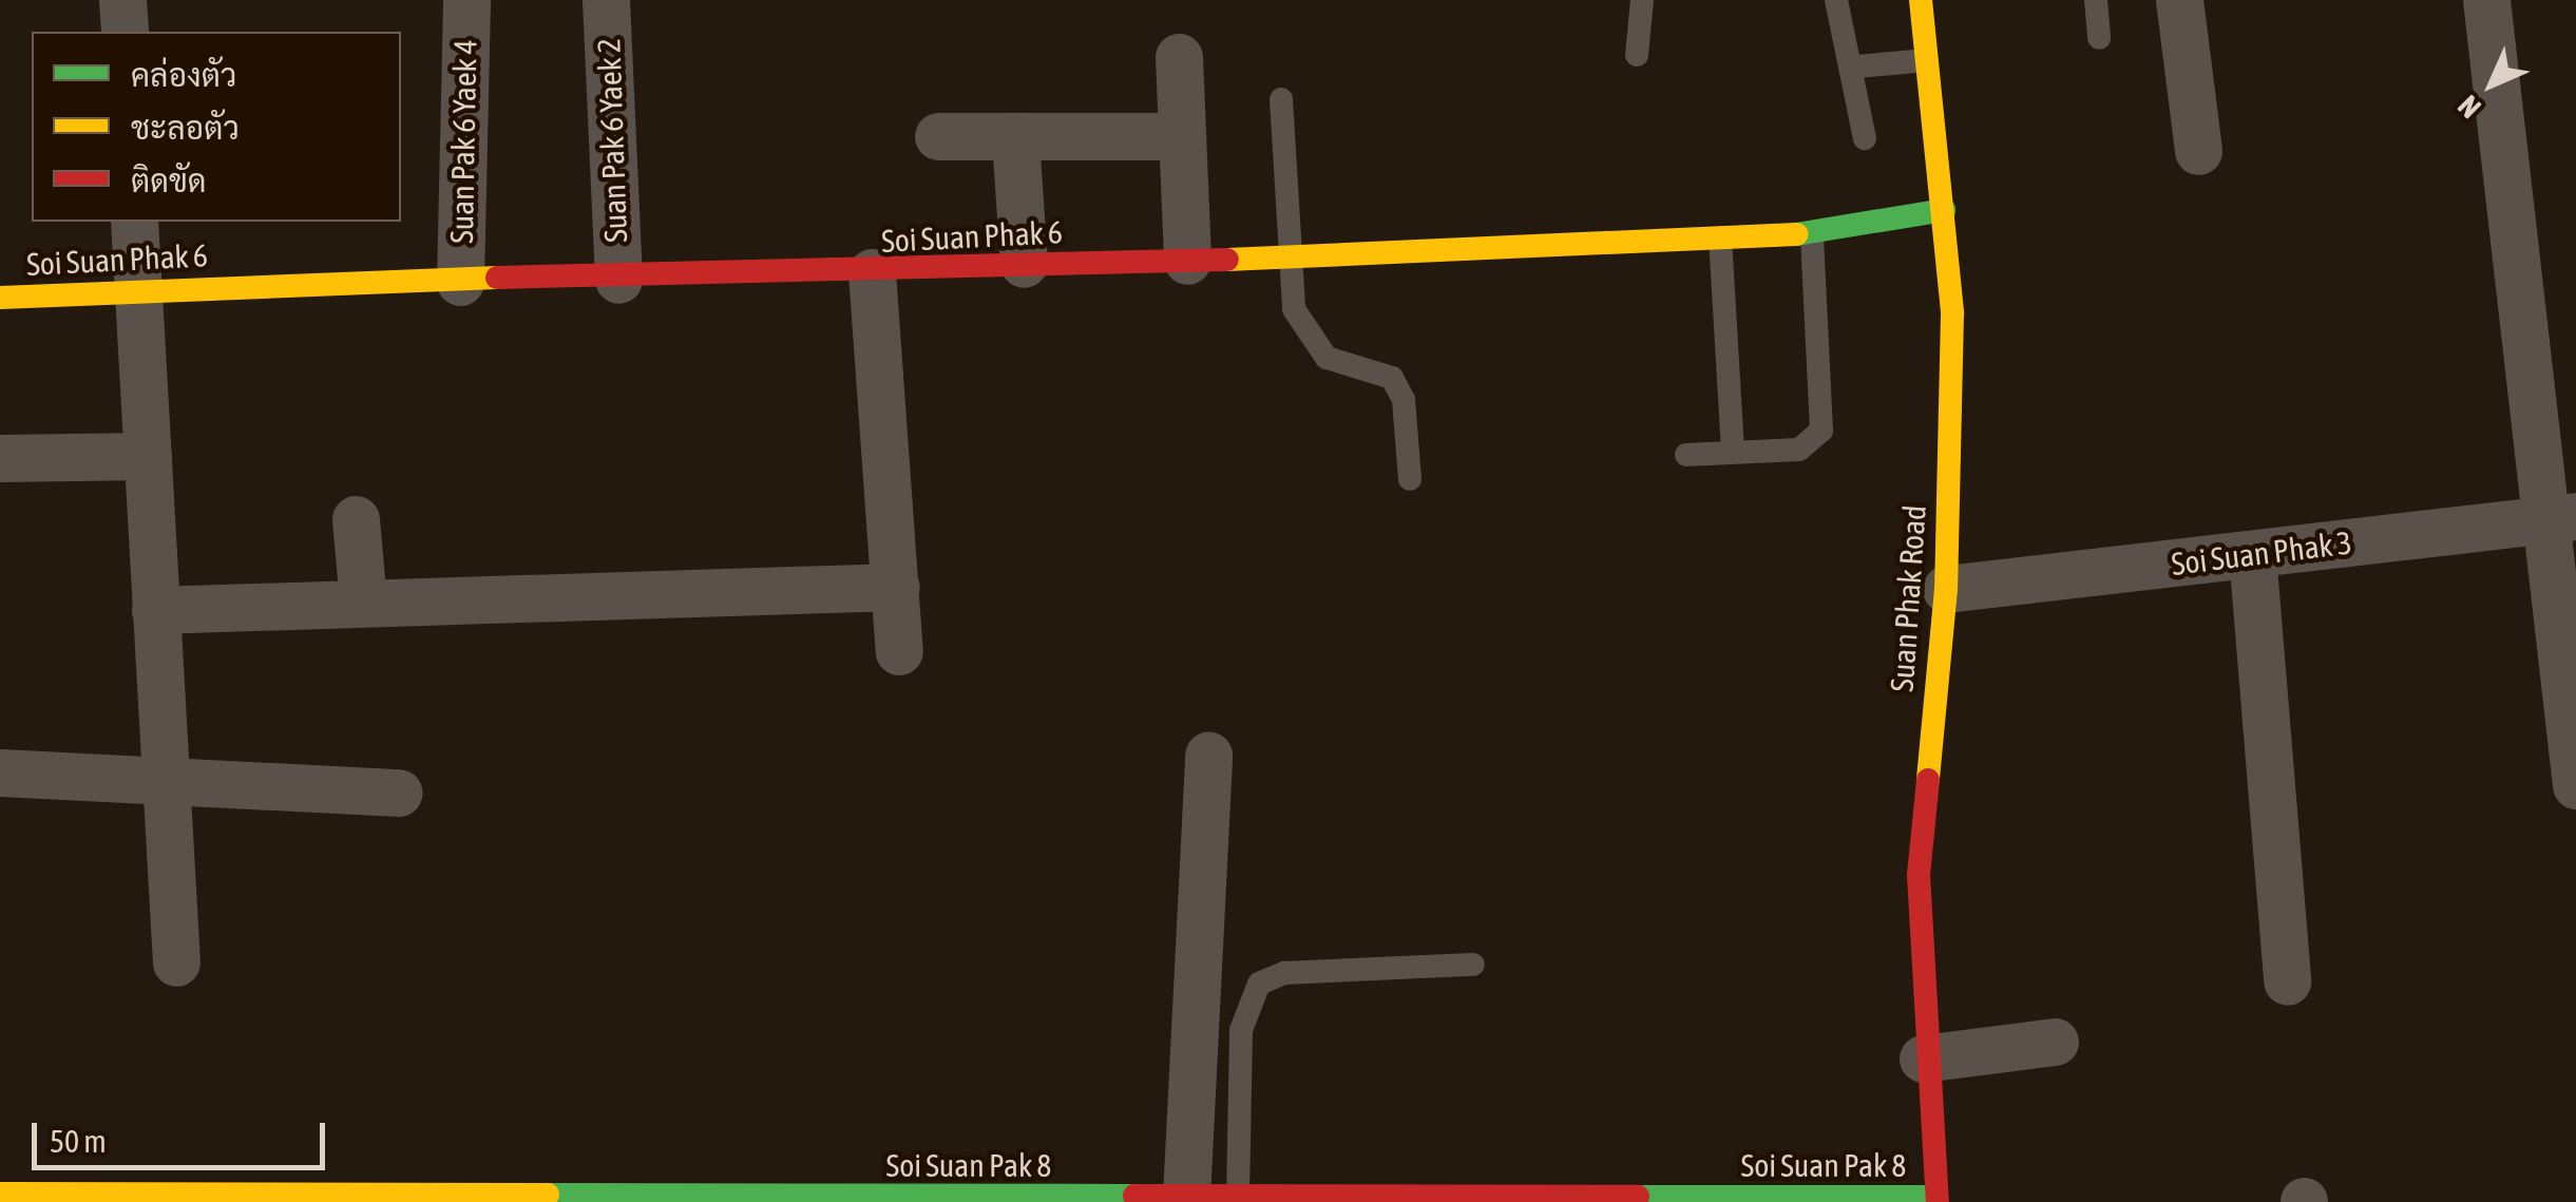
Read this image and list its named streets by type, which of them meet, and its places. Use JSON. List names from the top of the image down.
{
  "streets": {
    "street": [
      "Suan Pak 6 Yaek 2",
      "Suan Pak 6 Yaek 4",
      "Soi Suan Phak 6",
      "Soi Suan Phak 3",
      "Suan Phak Road",
      "Soi Suan Pak 8"
    ]
  },
  "crossings": [
    ["Suan Pak 6 Yaek 2", "Soi Suan Phak 6"],
    ["Suan Pak 6 Yaek 4", "Soi Suan Phak 6"],
    ["Soi Suan Phak 6", "Suan Phak Road"],
    ["Soi Suan Phak 3", "Suan Phak Road"],
    ["Suan Phak Road", "Soi Suan Pak 8"]
  ],
  "legend": ["คล่องตัว", "ชะลอตัว", "ติดขัด"],
  "scale_bar": "50 m",
  "north": "bottom left"
}
